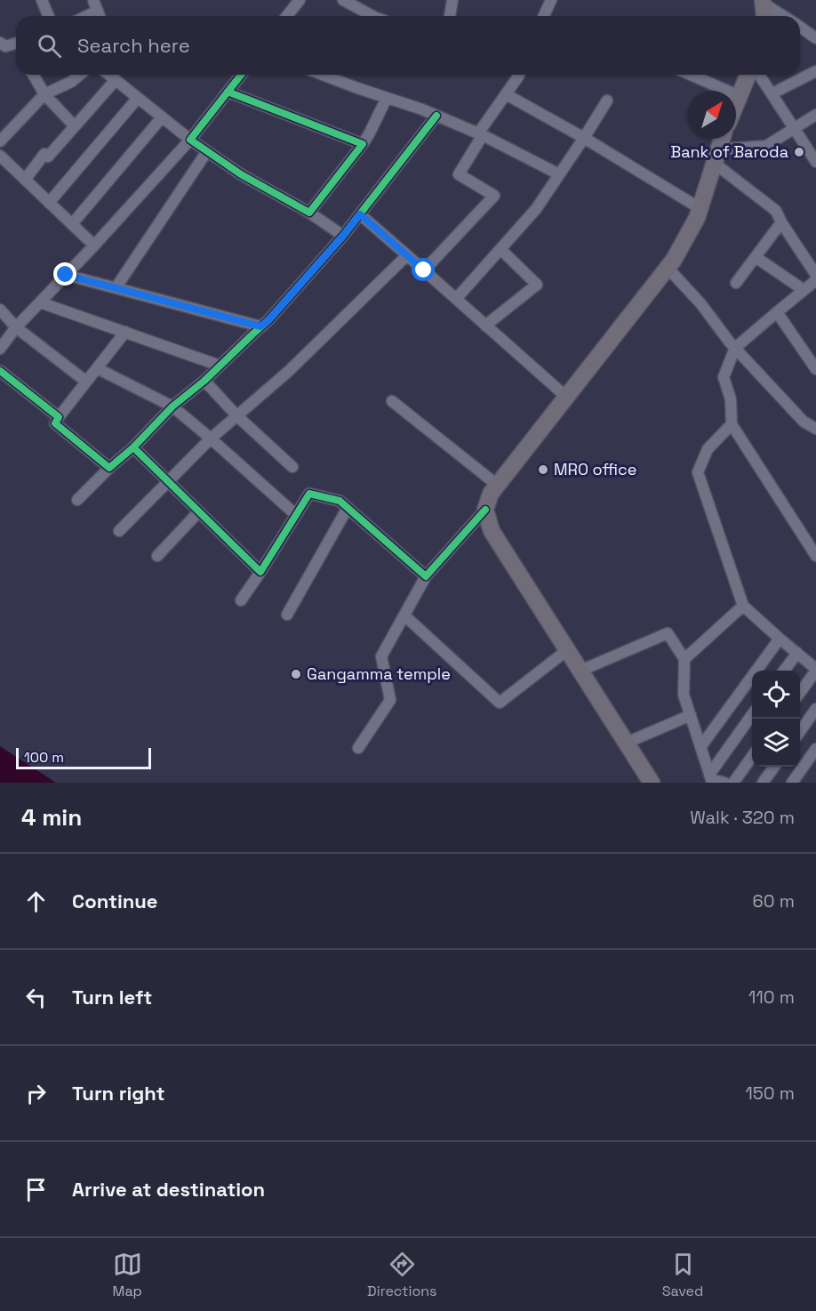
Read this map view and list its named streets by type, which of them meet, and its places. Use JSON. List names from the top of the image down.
{
  "places": ["Bank of Baroda", "MRO office", "Gangamma temple"],
  "scale_bar": "100 m",
  "north": "top right",
  "page": {
    "search": "Search here",
    "scale": "100 m",
    "heading": ["4 min", "Walk · 320 m"],
    "list": [
      ["Continue", "60 m"],
      ["Turn left", "110 m"],
      ["Turn right", "150 m"],
      "Arrive at destination"
    ],
    "nav": ["Map", "Directions", "Saved"]
  }
}
